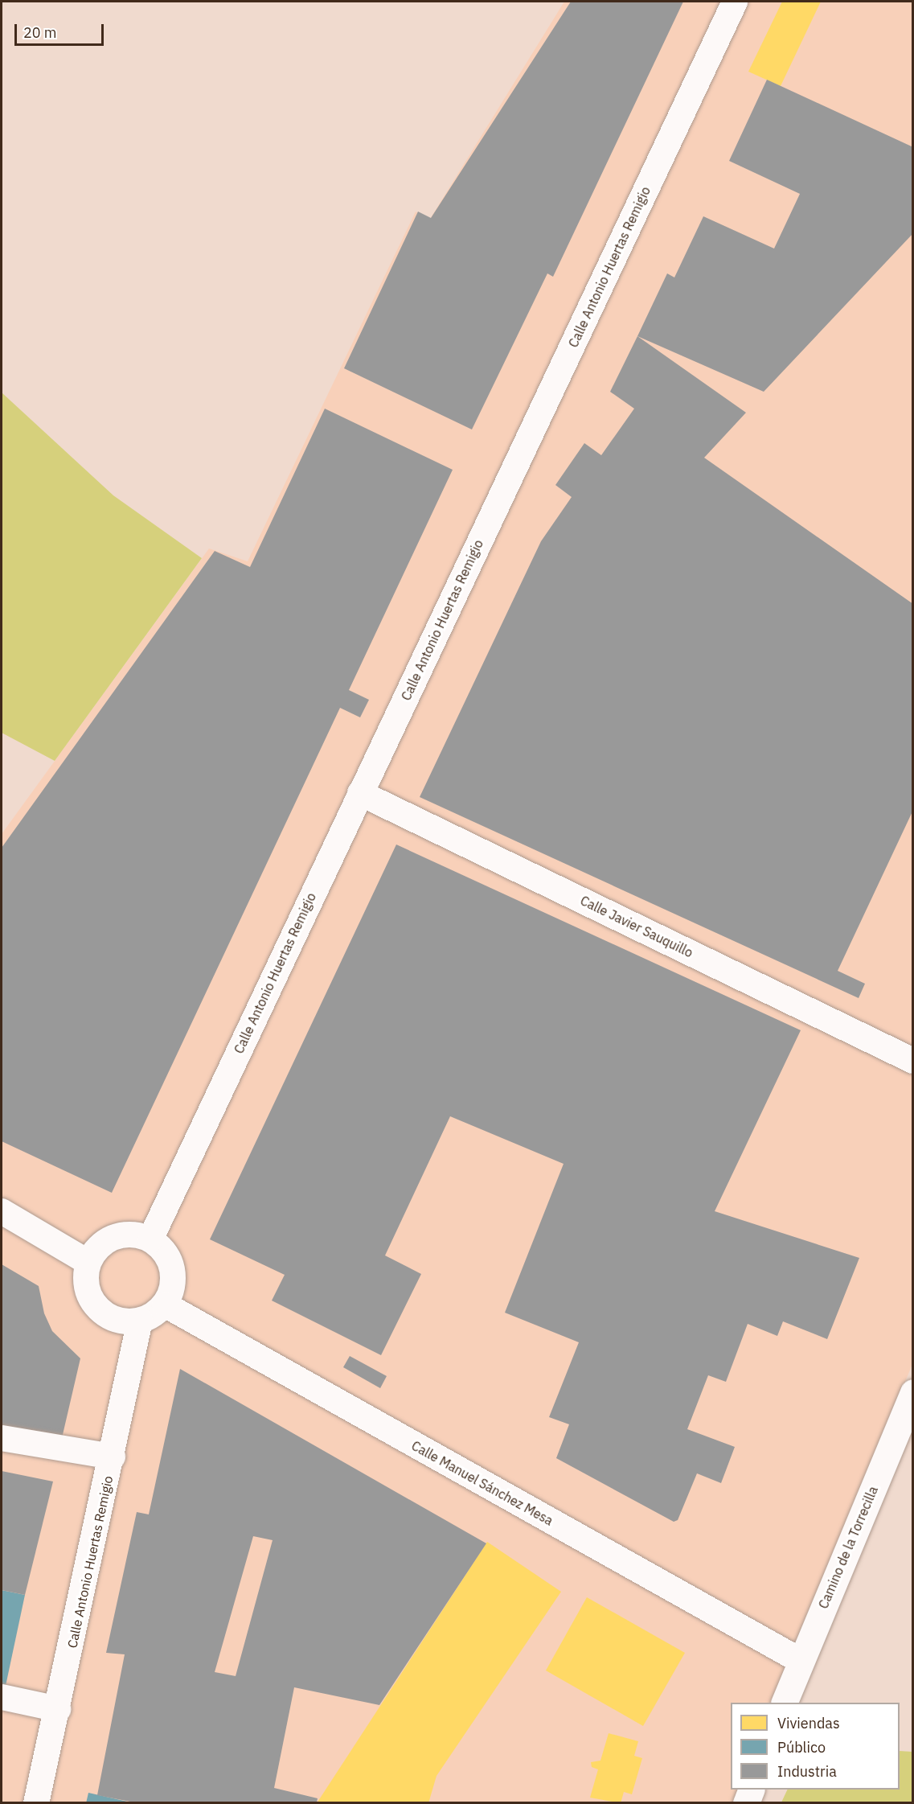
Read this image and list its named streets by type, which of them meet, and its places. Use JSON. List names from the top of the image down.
{
  "streets": {
    "street": [
      "Calle Antonio Huertas Remigio",
      "Calle Javier Sauquillo",
      "Calle Manuel Sánchez Mesa",
      "Camino de la Torrecilla"
    ]
  },
  "crossings": [
    ["Calle Antonio Huertas Remigio", "Calle Javier Sauquillo"],
    ["Calle Antonio Huertas Remigio", "Calle Manuel Sánchez Mesa"],
    ["Calle Manuel Sánchez Mesa", "Camino de la Torrecilla"]
  ],
  "legend": ["Viviendas", "Público", "Industria"],
  "scale_bar": "20 m"
}
